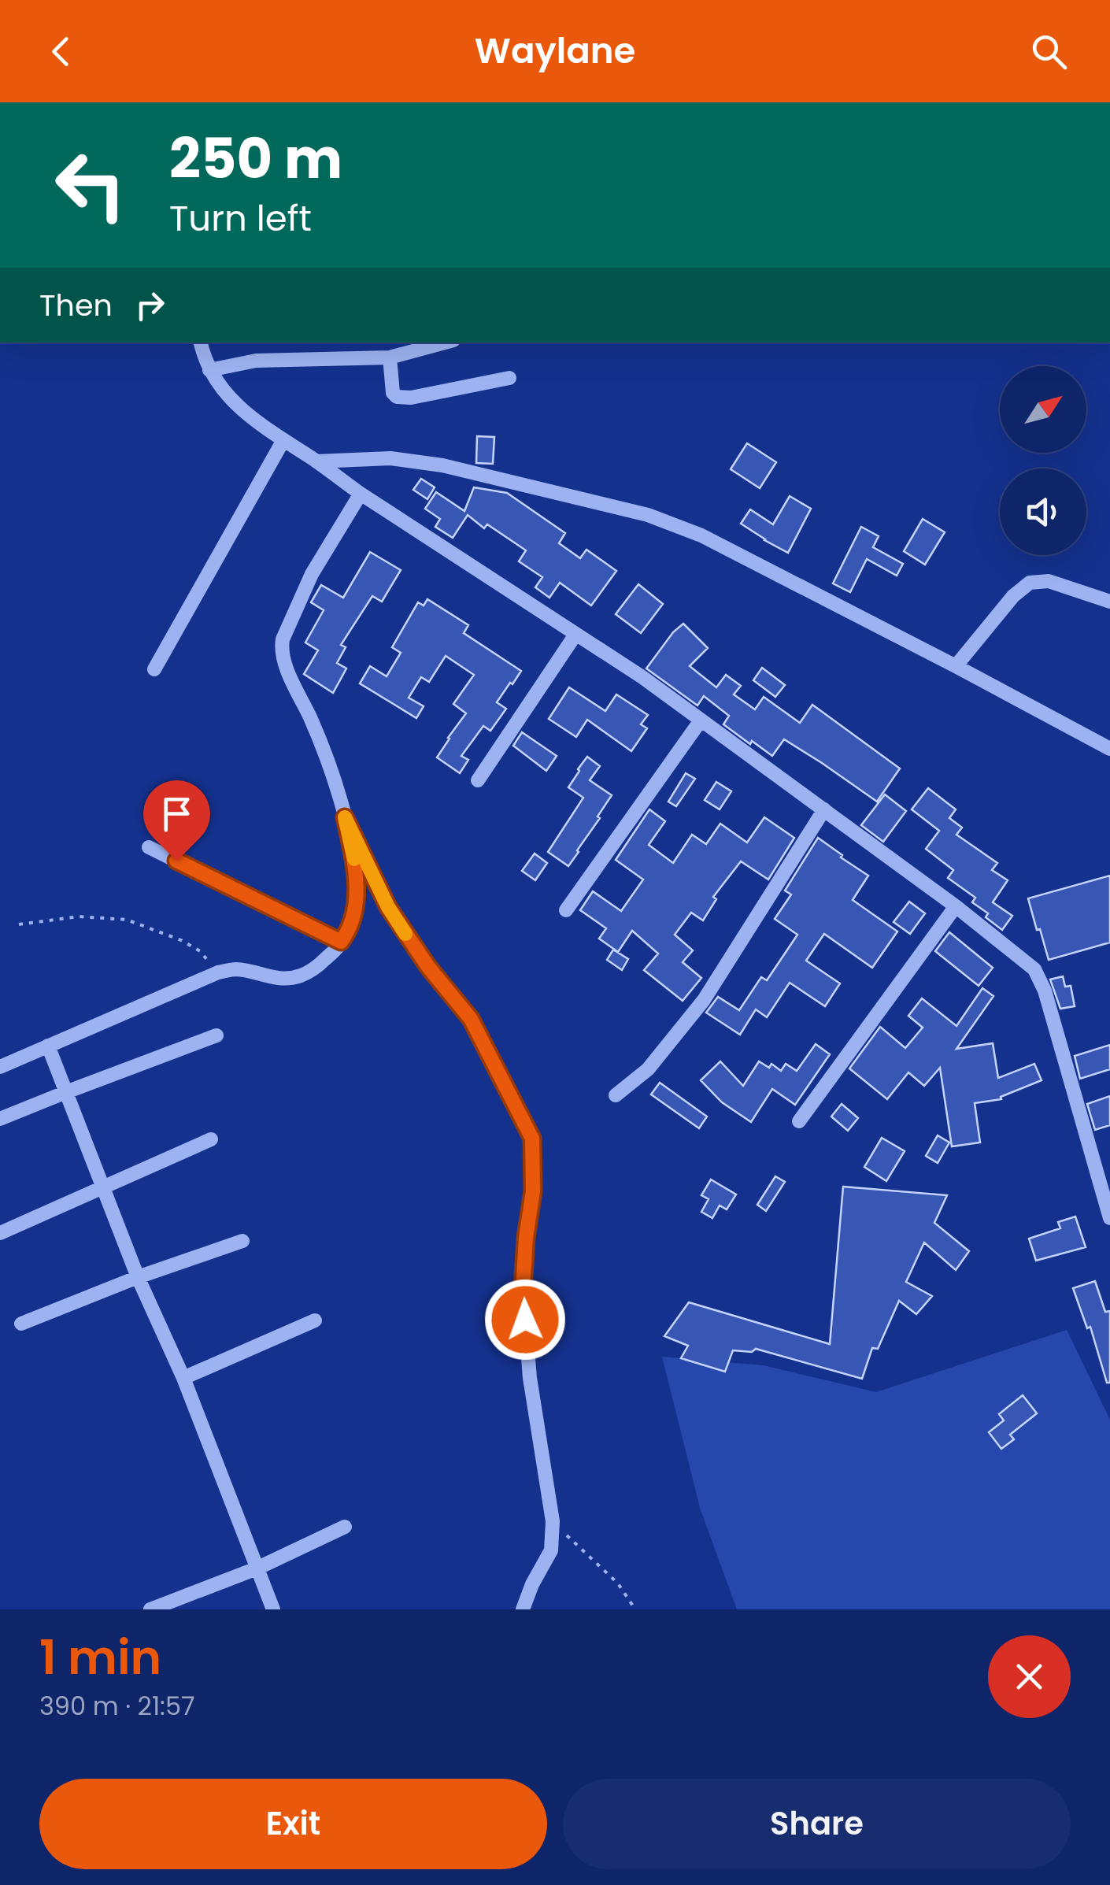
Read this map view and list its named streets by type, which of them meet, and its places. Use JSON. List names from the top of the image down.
{
  "north": "top right",
  "page": {
    "header": "Waylane",
    "turn": ["250 m", "Turn left"],
    "then": "Then",
    "heading": ["1 min", "390 m · 21:57"],
    "buttons": ["Exit", "Share"]
  }
}
